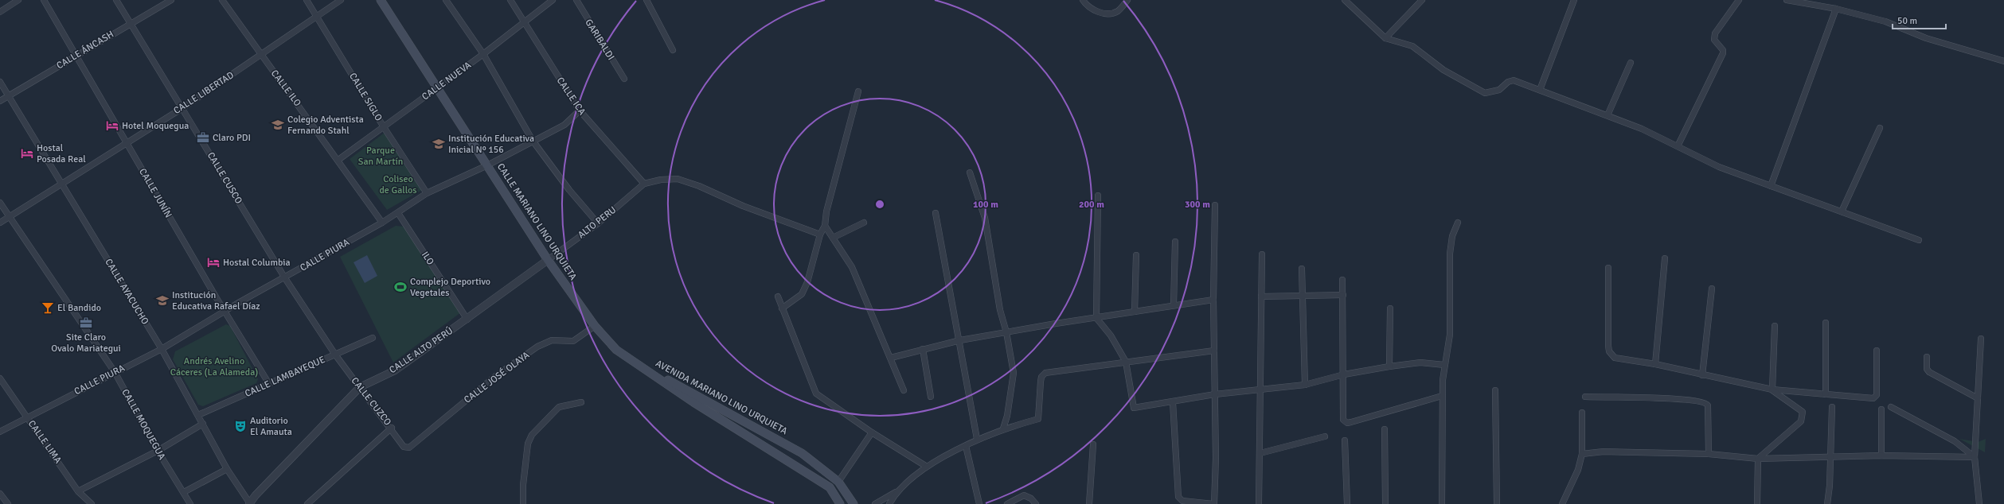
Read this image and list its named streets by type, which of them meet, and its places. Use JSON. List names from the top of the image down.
{
  "streets": {
    "main road": ["CALLE MARIANO LINO URQUIETA", "AVENIDA MARIANO LINO URQUIETA"],
    "street": [
      "GARIBALDI",
      "CALLE ÁNCASH",
      "CALLE NUEVA",
      "CALLE ILO",
      "CALLE LIBERTAD",
      "CALLE ICA",
      "CALLE SIGLO",
      "CALLE CUSCO",
      "CALLE JUNÍN",
      "ALTO PERU",
      "CALLE PIURA",
      "ILO",
      "CALLE AYACUCHO",
      "CALLE ALTO PERÚ",
      "CALLE LAMBAYEQUE",
      "CALLE JOSÉ OLAYA",
      "CALLE CUZCO",
      "CALLE MOQUEGUA",
      "CALLE LIMA"
    ]
  },
  "crossings": [
    ["CALLE ÁNCASH", "CALLE CUSCO"],
    ["CALLE ÁNCASH", "CALLE JUNÍN"],
    ["CALLE ÁNCASH", "CALLE AYACUCHO"],
    ["CALLE NUEVA", "CALLE ILO"],
    ["CALLE NUEVA", "CALLE ICA"],
    ["CALLE NUEVA", "CALLE SIGLO"],
    ["CALLE NUEVA", "CALLE MARIANO LINO URQUIETA"],
    ["CALLE ILO", "CALLE LIBERTAD"],
    ["CALLE ILO", "CALLE PIURA"],
    ["CALLE LIBERTAD", "CALLE SIGLO"],
    ["CALLE LIBERTAD", "CALLE CUSCO"],
    ["CALLE LIBERTAD", "CALLE JUNÍN"],
    ["CALLE LIBERTAD", "CALLE AYACUCHO"],
    ["CALLE LIBERTAD", "CALLE MOQUEGUA"],
    ["CALLE ICA", "ALTO PERU"],
    ["CALLE ICA", "CALLE PIURA"],
    ["CALLE SIGLO", "CALLE PIURA"],
    ["CALLE CUSCO", "CALLE PIURA"],
    ["CALLE CUSCO", "CALLE LAMBAYEQUE"],
    ["CALLE CUSCO", "CALLE CUZCO"],
    ["CALLE JUNÍN", "CALLE PIURA"],
    ["CALLE JUNÍN", "CALLE LAMBAYEQUE"],
    ["CALLE MARIANO LINO URQUIETA", "ALTO PERU"],
    ["CALLE MARIANO LINO URQUIETA", "CALLE PIURA"],
    ["CALLE MARIANO LINO URQUIETA", "CALLE ALTO PERÚ"],
    ["CALLE MARIANO LINO URQUIETA", "CALLE JOSÉ OLAYA"],
    ["CALLE MARIANO LINO URQUIETA", "AVENIDA MARIANO LINO URQUIETA"],
    ["ALTO PERU", "CALLE ALTO PERÚ"],
    ["CALLE PIURA", "ILO"],
    ["CALLE PIURA", "CALLE AYACUCHO"],
    ["CALLE PIURA", "CALLE MOQUEGUA"],
    ["CALLE PIURA", "CALLE LIMA"],
    ["ILO", "CALLE ALTO PERÚ"],
    ["CALLE AYACUCHO", "CALLE ALTO PERÚ"],
    ["CALLE AYACUCHO", "CALLE LAMBAYEQUE"],
    ["CALLE ALTO PERÚ", "CALLE CUZCO"],
    ["CALLE LAMBAYEQUE", "CALLE CUZCO"],
    ["CALLE JOSÉ OLAYA", "CALLE CUZCO"]
  ],
  "parks": ["Parque San Martín", "Coliseo de Gallos", "Andrés Avelino Cáceres (La Alameda)"],
  "places": {
    "school or university": ["Colegio Adventista Fernando Stahl", "Institución Educativa Inicial Nº 156", "Institución Educativa Rafael Díaz"],
    "hotel": ["Hotel Moquegua", "Hostal Posada Real", "Hostal Columbia"],
    "office": ["Claro PDI", "Site Claro Ovalo Mariategui"],
    "sports": ["Complejo Deportivo Vegetales"],
    "bar": ["El Bandido"],
    "theatre": ["Auditorio El Amauta"]
  },
  "scale_bar": "50 m",
  "rings": ["100 m", "200 m", "300 m"]
}
